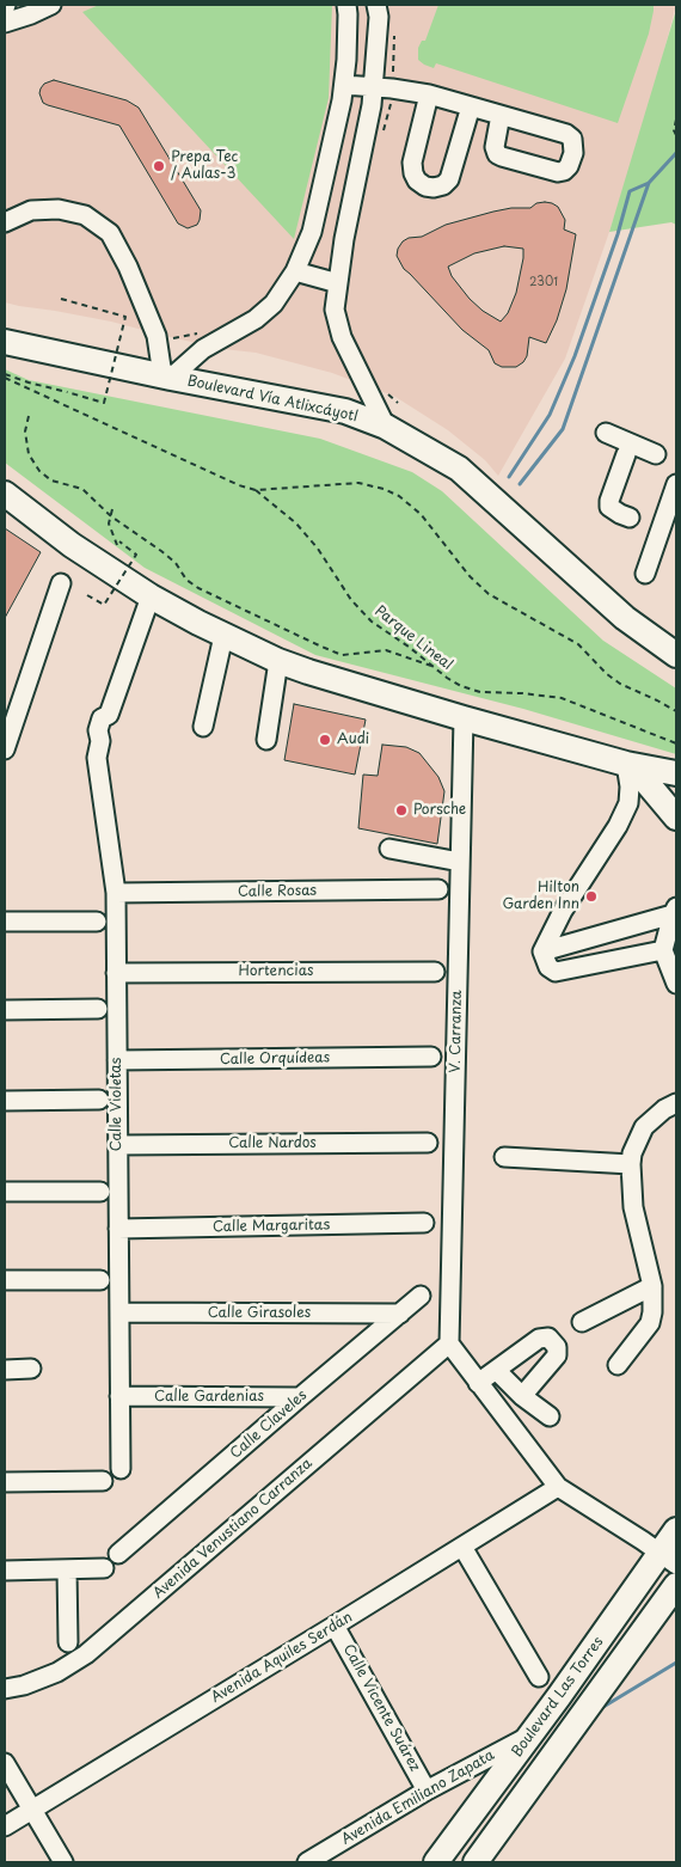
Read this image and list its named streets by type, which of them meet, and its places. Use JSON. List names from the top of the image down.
{
  "streets": {
    "main road": ["Boulevard Vía Atlixcáyotl", "Boulevard Las Torres"],
    "street": [
      "Calle Rosas",
      "Hortencias",
      "V. Carranza",
      "Calle Orquídeas",
      "Calle Violetas",
      "Calle Nardos",
      "Calle Margaritas",
      "Calle Girasoles",
      "Calle Gardenias",
      "Calle Claveles",
      "Avenida Venustiano Carranza",
      "Avenida Aquiles Serdán",
      "Calle Vicente Suárez",
      "Avenida Emiliano Zapata"
    ],
    "path": ["Parque Lineal"]
  },
  "crossings": [
    ["Calle Rosas", "Calle Violetas"],
    ["Hortencias", "Calle Violetas"],
    ["V. Carranza", "Avenida Venustiano Carranza"],
    ["Calle Orquídeas", "Calle Violetas"],
    ["Calle Violetas", "Calle Nardos"],
    ["Calle Violetas", "Calle Margaritas"],
    ["Calle Violetas", "Calle Girasoles"],
    ["Calle Violetas", "Calle Gardenias"],
    ["Calle Girasoles", "Calle Claveles"],
    ["Calle Gardenias", "Calle Claveles"],
    ["Avenida Aquiles Serdán", "Calle Vicente Suárez"],
    ["Boulevard Las Torres", "Avenida Emiliano Zapata"],
    ["Calle Vicente Suárez", "Avenida Emiliano Zapata"]
  ],
  "places": [
    "Prepa Tec / Aulas-3",
    "Audi",
    "Porsche",
    "Hilton Garden Inn"
  ],
  "house_numbers": ["2301"]
}
